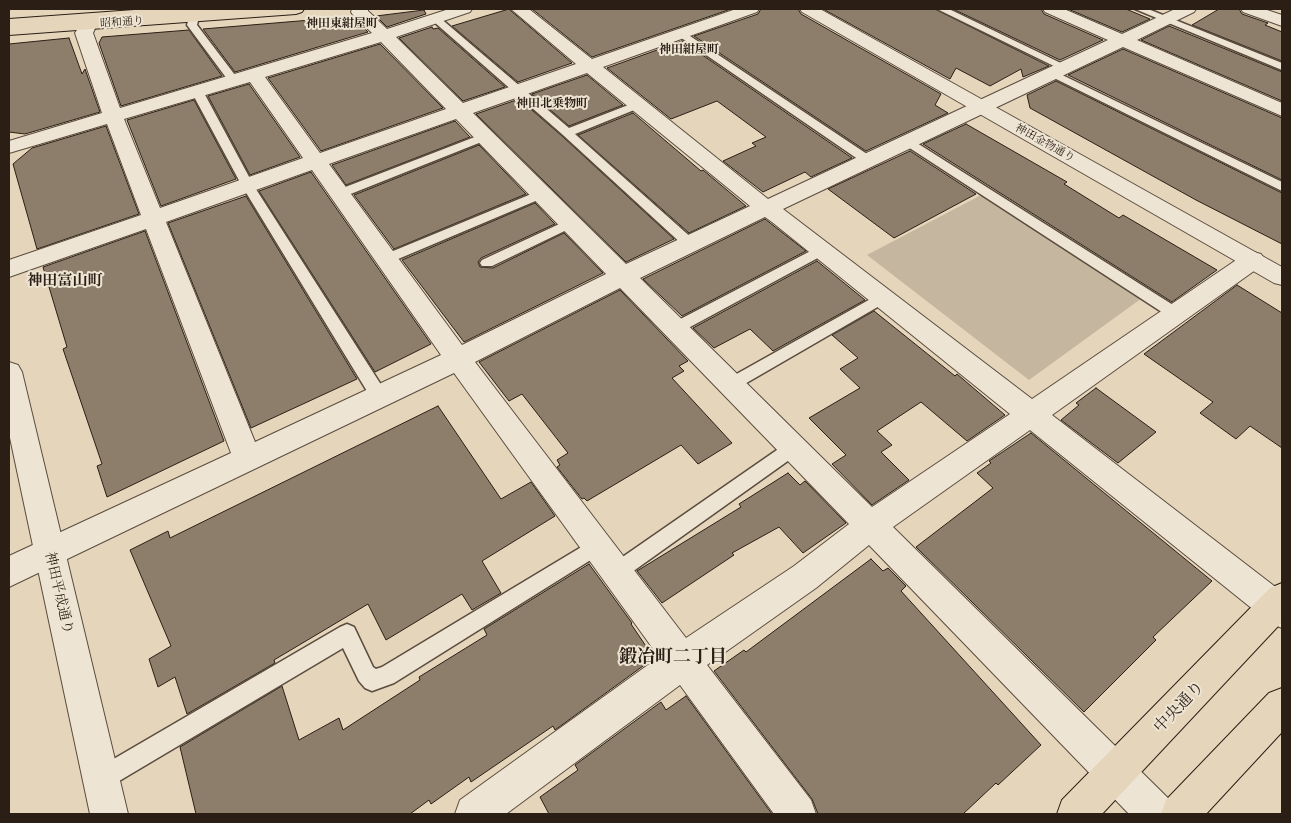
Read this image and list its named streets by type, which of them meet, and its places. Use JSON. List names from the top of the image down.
{
  "streets": {
    "highway": ["昭和通り", "中央通り"],
    "street": ["神田金物通り", "神田平成通り"]
  },
  "districts": [
    "神田東紺屋町",
    "神田紺屋町",
    "神田北乗物町",
    "神田富山町",
    "鍛冶町二丁目"
  ]
}
